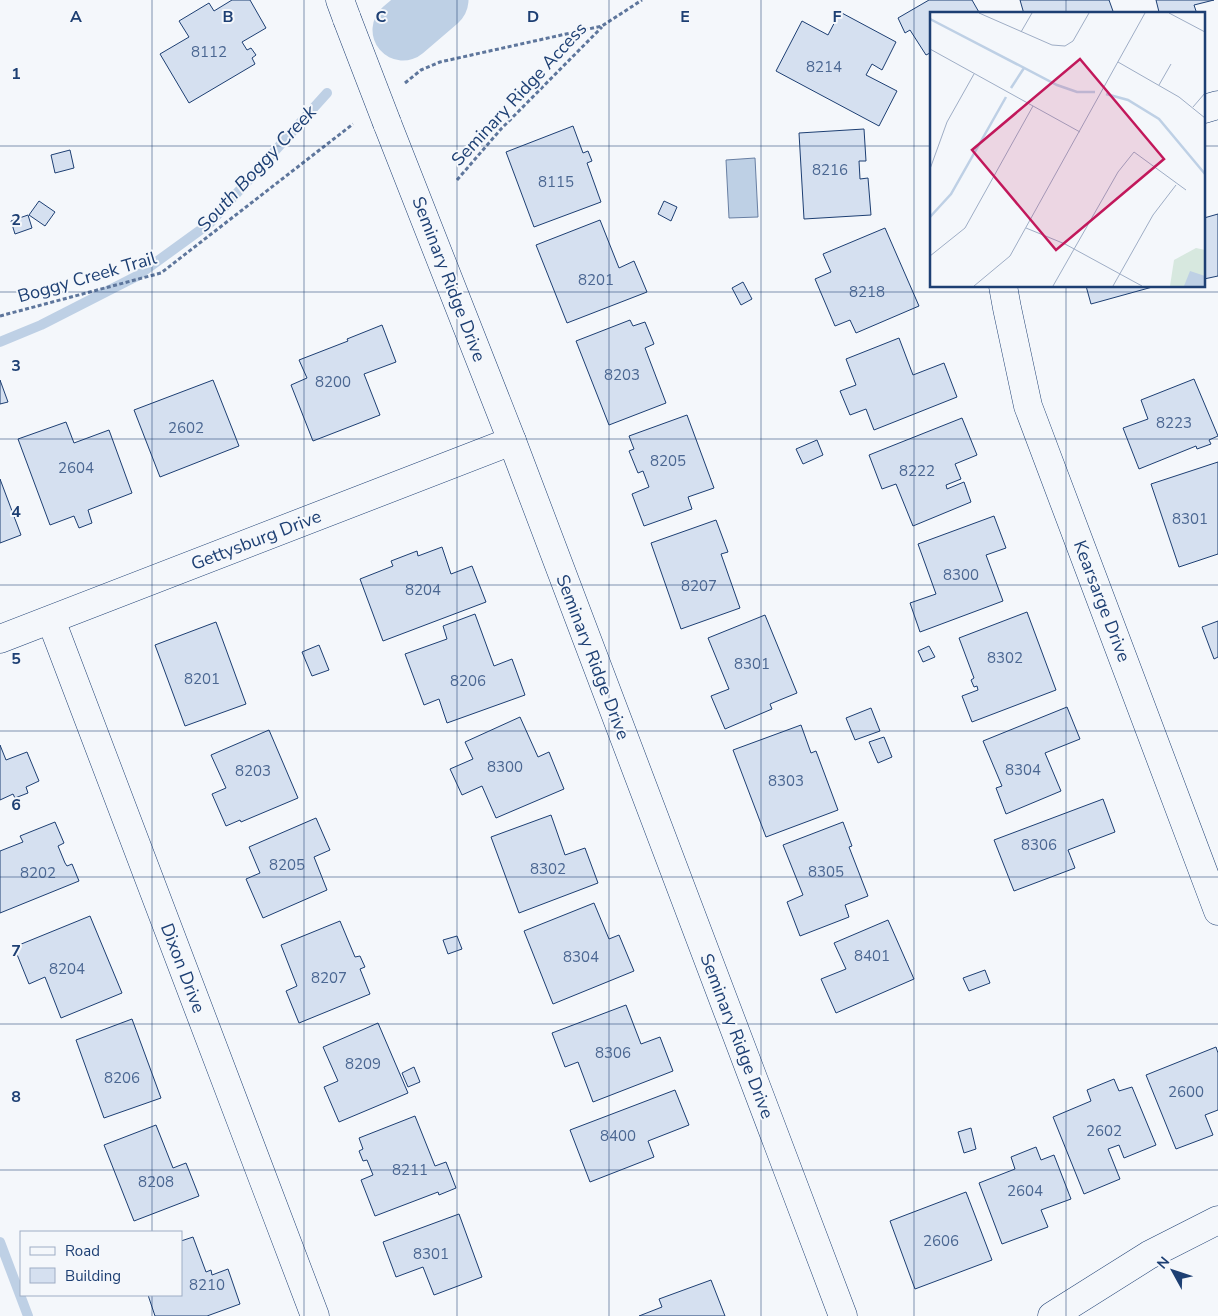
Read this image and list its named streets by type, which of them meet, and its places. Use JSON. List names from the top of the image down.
{
  "streets": {
    "street": [
      "Seminary Ridge Drive",
      "Gettysburg Drive",
      "Kearsarge Drive",
      "Dixon Drive"
    ],
    "path": ["Seminary Ridge Access", "Boggy Creek Trail"]
  },
  "crossings": [
    ["Seminary Ridge Drive", "Gettysburg Drive"],
    ["Gettysburg Drive", "Dixon Drive"]
  ],
  "water": ["South Boggy Creek"],
  "house_numbers": [
    "8112",
    "8214",
    "8216",
    "8115",
    "8201",
    "8218",
    "8203",
    "8200",
    "8223",
    "2602",
    "8205",
    "2604",
    "8222",
    "8301",
    "8300",
    "8207",
    "8204",
    "8302",
    "8301",
    "8201",
    "8206",
    "8300",
    "8304",
    "8203",
    "8303",
    "8306",
    "8205",
    "8302",
    "8305",
    "8202",
    "8401",
    "8304",
    "8204",
    "8207",
    "8306",
    "8209",
    "8206",
    "2600",
    "2602",
    "8400",
    "8211",
    "8208",
    "2604",
    "2606",
    "8301",
    "8210"
  ],
  "legend": ["Road", "Building"],
  "north": "top left",
  "grid": {
    "columns": [
      "A",
      "B",
      "C",
      "D",
      "E",
      "F"
    ],
    "rows": [
      "1",
      "2",
      "3",
      "4",
      "5",
      "6",
      "7",
      "8"
    ]
  }
}
